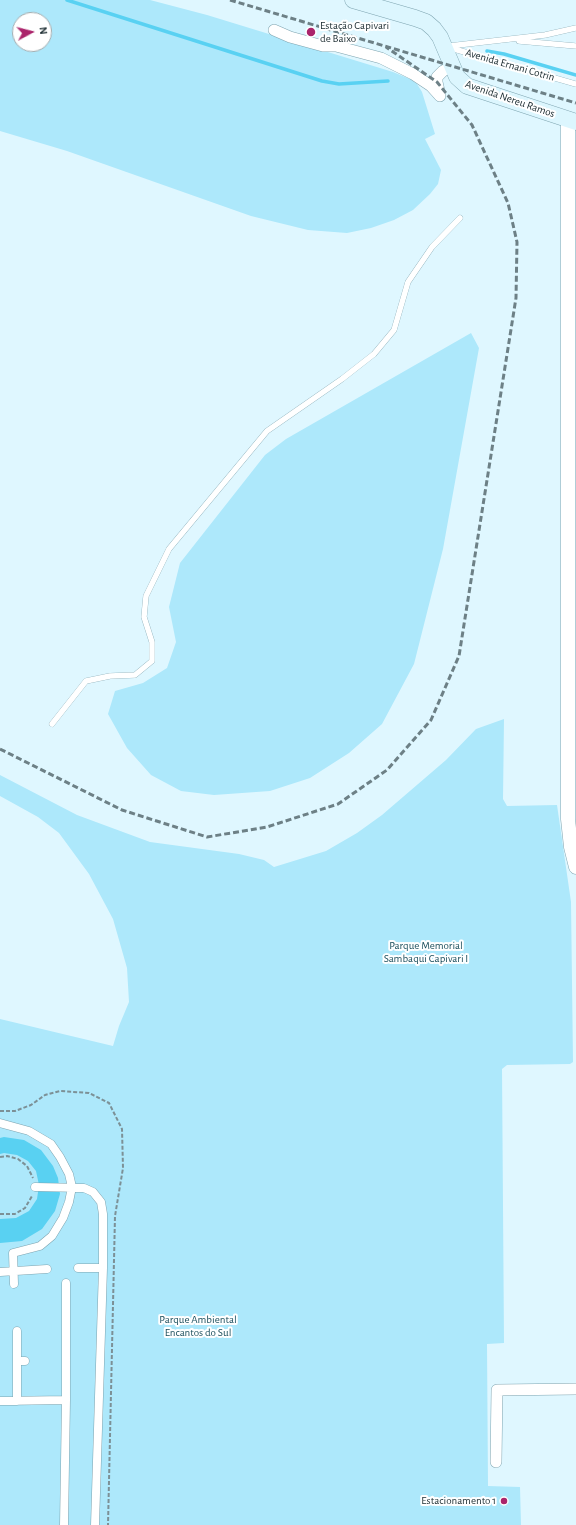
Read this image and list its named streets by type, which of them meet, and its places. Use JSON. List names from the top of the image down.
{
  "streets": {
    "main road": ["Avenida Nereu Ramos"],
    "lane": ["Avenida Ernani Cotrin"]
  },
  "crossings": [
    ["Avenida Ernani Cotrin", "Avenida Nereu Ramos"]
  ],
  "parks": ["Parque Memorial Sambaqui Capivari I", "Parque Ambiental Encantos do Sul"],
  "places": ["Estação Capivari de Baixo", "Estacionamento 1"],
  "north": "right"
}
